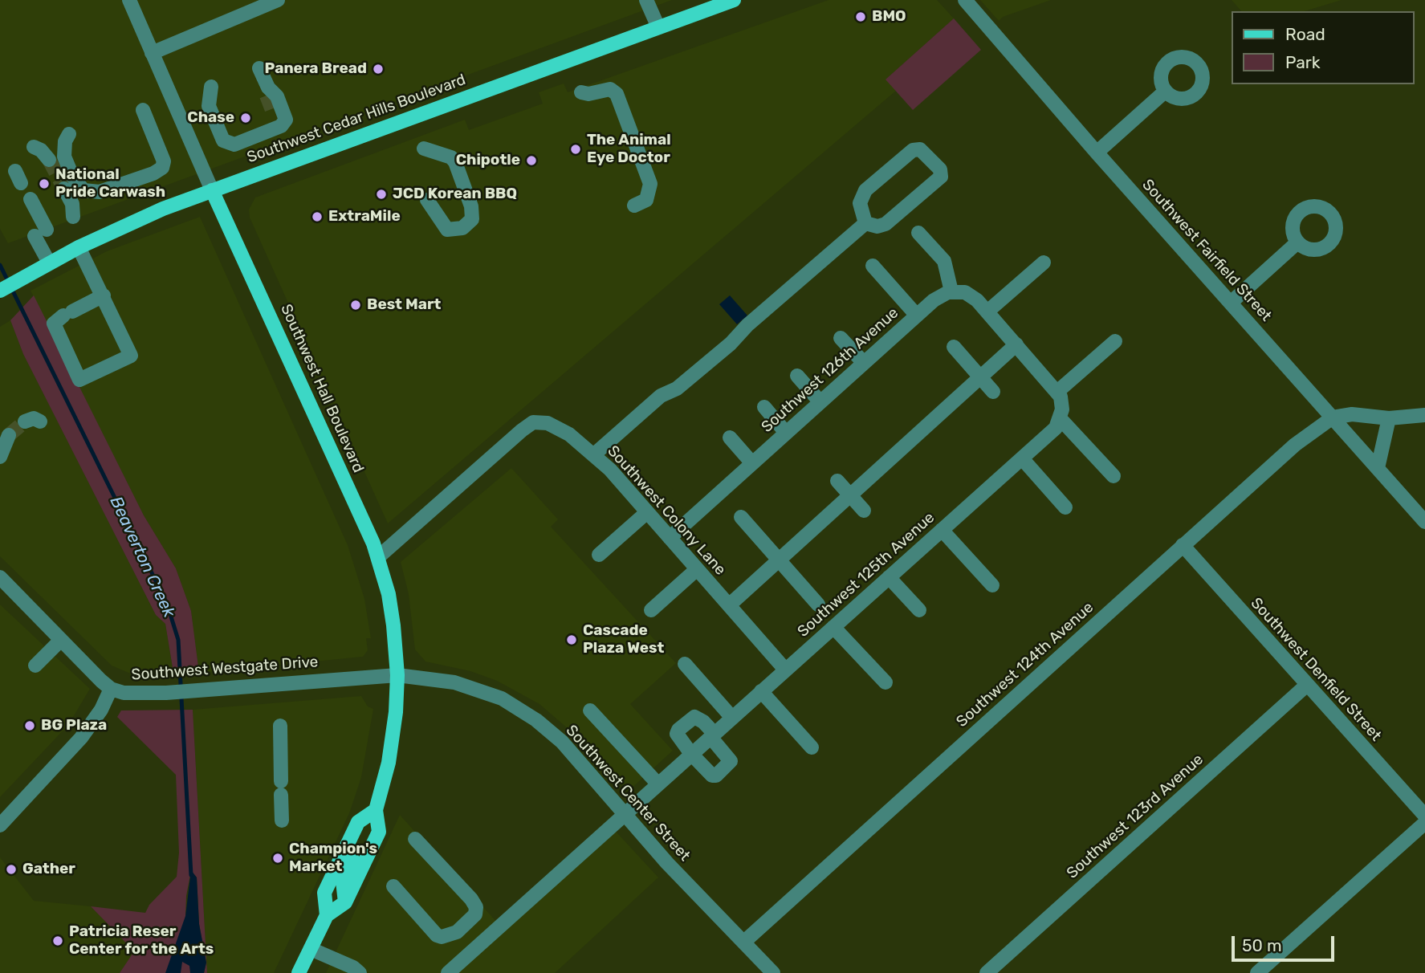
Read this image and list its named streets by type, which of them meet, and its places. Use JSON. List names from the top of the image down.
{
  "streets": {
    "main road": ["Southwest Cedar Hills Boulevard", "Southwest Hall Boulevard"],
    "street": [
      "Southwest Fairfield Street",
      "Southwest 126th Avenue",
      "Southwest Colony Lane",
      "Southwest 125th Avenue",
      "Southwest 124th Avenue",
      "Southwest Westgate Drive",
      "Southwest Denfield Street",
      "Southwest Center Street",
      "Southwest 123rd Avenue"
    ]
  },
  "crossings": [
    ["Southwest Cedar Hills Boulevard", "Southwest Hall Boulevard"],
    ["Southwest Fairfield Street", "Southwest 124th Avenue"],
    ["Southwest 126th Avenue", "Southwest Colony Lane"],
    ["Southwest Hall Boulevard", "Southwest Colony Lane"],
    ["Southwest Hall Boulevard", "Southwest Westgate Drive"],
    ["Southwest Hall Boulevard", "Southwest Center Street"],
    ["Southwest Colony Lane", "Southwest 125th Avenue"],
    ["Southwest 125th Avenue", "Southwest Center Street"],
    ["Southwest 124th Avenue", "Southwest Denfield Street"],
    ["Southwest 124th Avenue", "Southwest Center Street"],
    ["Southwest Westgate Drive", "Southwest Center Street"],
    ["Southwest Denfield Street", "Southwest 123rd Avenue"]
  ],
  "water": ["Beaverton Creek"],
  "places": [
    "BMO",
    "Panera Bread",
    "Chase",
    "The Animal Eye Doctor",
    "Chipotle",
    "National Pride Carwash",
    "JCD Korean BBQ",
    "ExtraMile",
    "Best Mart",
    "Cascade Plaza West",
    "BG Plaza",
    "Champion's Market",
    "Gather",
    "Patricia Reser Center for the Arts"
  ],
  "legend": ["Road", "Park"],
  "scale_bar": "50 m"
}
